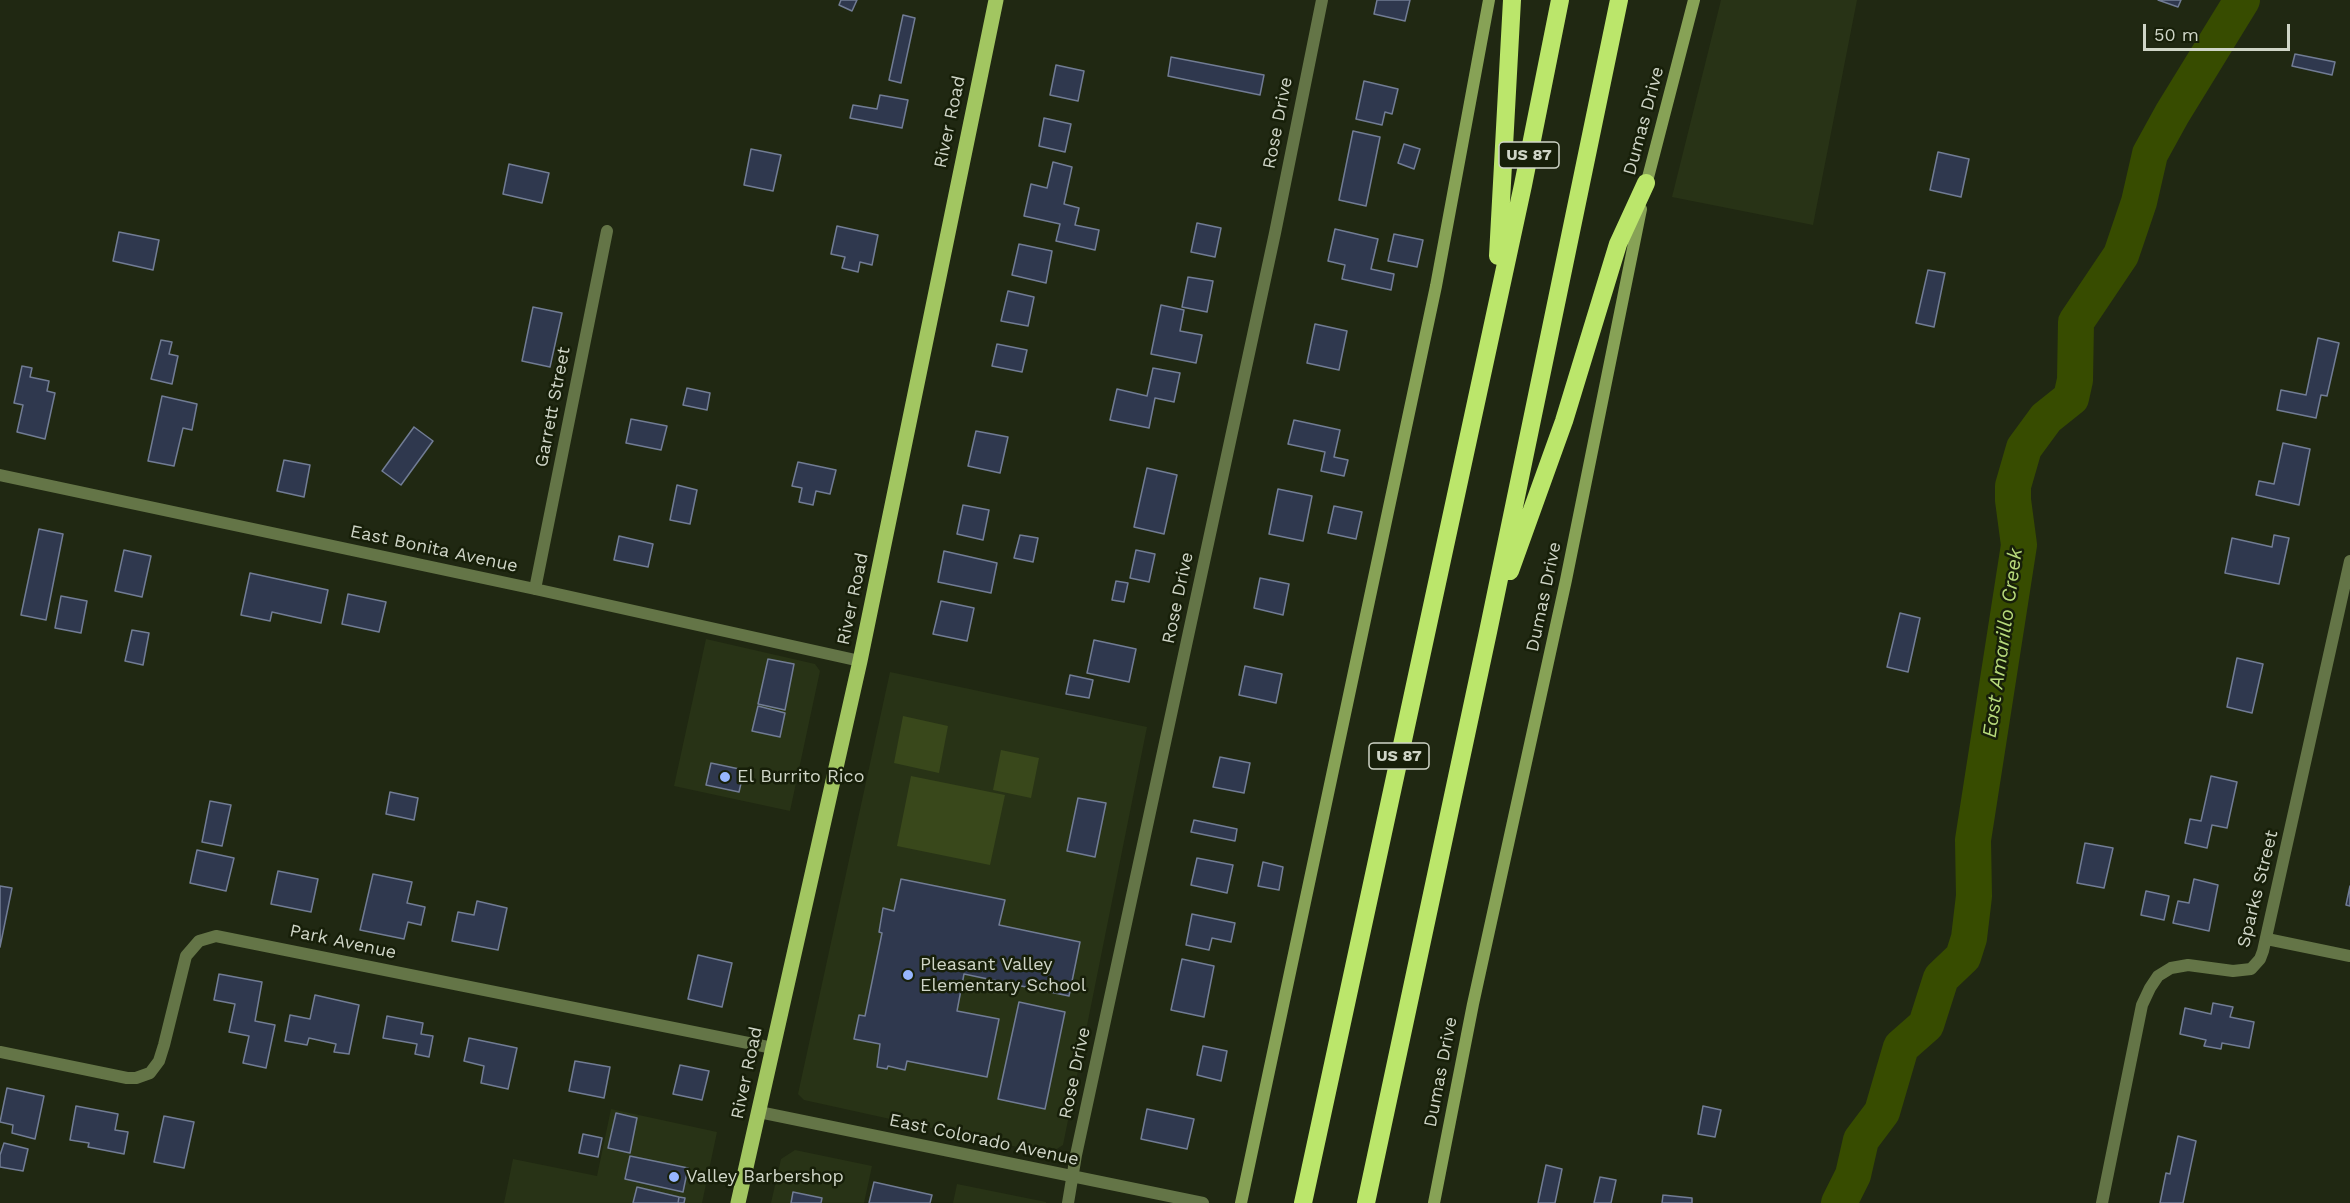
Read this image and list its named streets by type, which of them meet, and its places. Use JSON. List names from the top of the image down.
{
  "streets": {
    "highway": ["US 87"],
    "main road": ["Dumas Drive", "River Road"],
    "street": [
      "Rose Drive",
      "Garrett Street",
      "East Bonita Avenue",
      "Sparks Street",
      "Park Avenue",
      "East Colorado Avenue"
    ]
  },
  "crossings": [
    ["River Road", "East Bonita Avenue"],
    ["River Road", "Park Avenue"],
    ["River Road", "East Colorado Avenue"],
    ["Rose Drive", "East Colorado Avenue"],
    ["Garrett Street", "East Bonita Avenue"]
  ],
  "water": ["East Amarillo Creek"],
  "places": ["El Burrito Rico", "Pleasant Valley Elementary School", "Valley Barbershop"],
  "scale_bar": "50 m"
}
